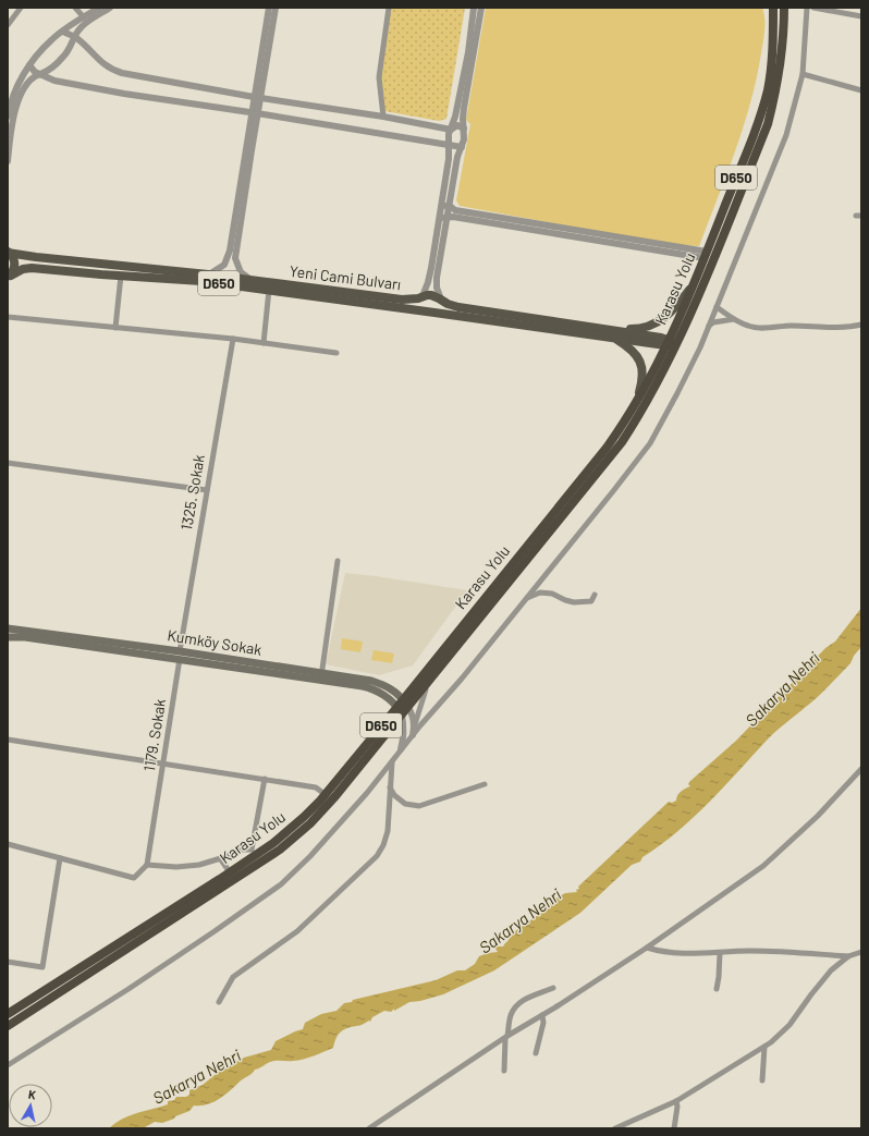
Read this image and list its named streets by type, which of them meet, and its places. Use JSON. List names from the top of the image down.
{
  "streets": {
    "highway": ["D650", "Karasu Yolu"],
    "main road": ["Yeni Cami Bulvarı", "Kumköy Sokak"],
    "street": ["1325. Sokak", "1179. Sokak"]
  },
  "crossings": [
    ["Yeni Cami Bulvarı", "Karasu Yolu"],
    ["Karasu Yolu", "Kumköy Sokak"],
    ["1325. Sokak", "Kumköy Sokak"],
    ["1325. Sokak", "1179. Sokak"],
    ["Kumköy Sokak", "1179. Sokak"]
  ],
  "water": ["Sakarya Nehri"],
  "north": "top"
}
